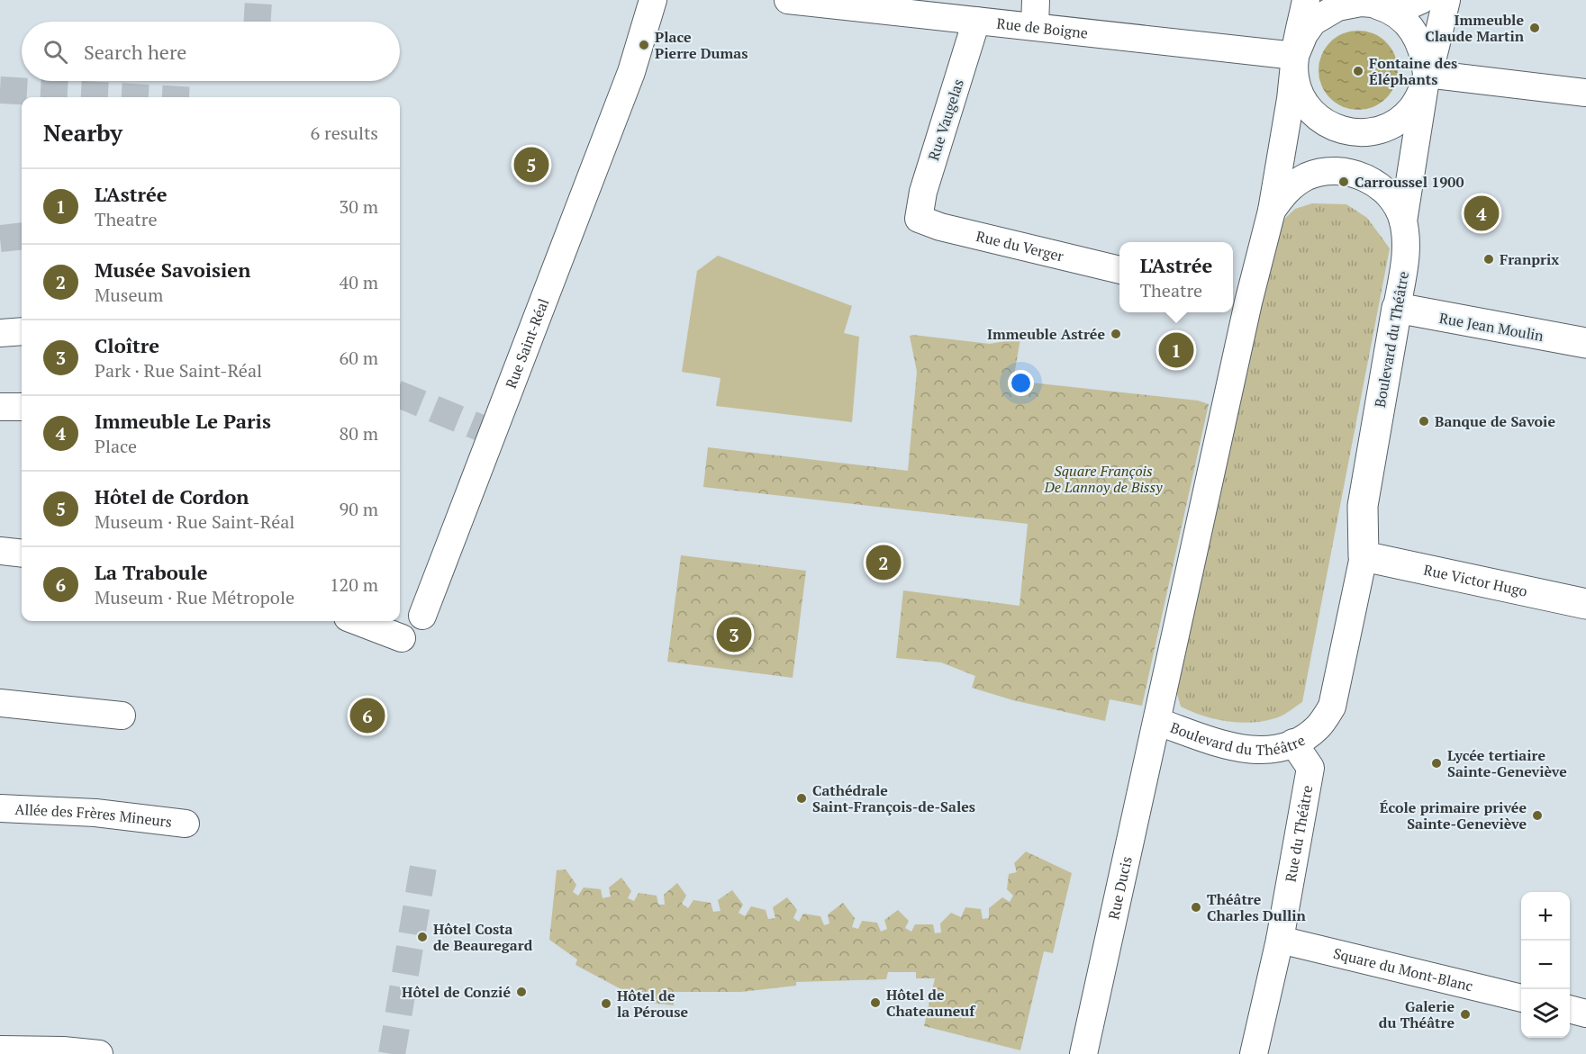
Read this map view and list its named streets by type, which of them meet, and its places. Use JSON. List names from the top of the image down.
{
  "streets": {
    "street": [
      "Rue de Boigne",
      "Rue Vaugelas",
      "Rue du Verger",
      "Rue Jean Moulin",
      "Boulevard du Théâtre",
      "Rue Saint-Réal",
      "Rue Victor Hugo",
      "Allée des Frères Mineurs",
      "Rue du Théâtre",
      "Rue Ducis",
      "Square du Mont-Blanc"
    ]
  },
  "crossings": [
    ["Rue de Boigne", "Rue Vaugelas"],
    ["Rue de Boigne", "Boulevard du Théâtre"],
    ["Rue Vaugelas", "Rue du Verger"],
    ["Rue Jean Moulin", "Boulevard du Théâtre"],
    ["Boulevard du Théâtre", "Rue Victor Hugo"],
    ["Boulevard du Théâtre", "Rue du Théâtre"],
    ["Boulevard du Théâtre", "Rue Ducis"],
    ["Rue du Théâtre", "Square du Mont-Blanc"]
  ],
  "parks": ["Square François De Lannoy de Bissy"],
  "places": [
    "Immeuble Claude Martin",
    "Place Pierre Dumas",
    "Fontaine des Éléphants",
    "Carroussel 1900",
    "Franprix",
    "Immeuble Astrée",
    "Banque de Savoie",
    "Lycée tertiaire Sainte-Geneviève",
    "Cathédrale Saint-François-de-Sales",
    "École primaire privée Sainte-Geneviève",
    "Théâtre Charles Dullin",
    "Hôtel Costa de Beauregard",
    "Hôtel de Conzié",
    "Hôtel de Chateauneuf",
    "Hôtel de la Pérouse",
    "Galerie du Théâtre"
  ],
  "page": {
    "search": "Search here",
    "heading": ["Nearby", "6 results"],
    "pins": [
      "5",
      "4",
      "1",
      "2",
      "3",
      "6"
    ],
    "list": [
      {
        "mark": "1",
        "name": "L'Astrée",
        "note": "Theatre",
        "value": "30 m"
      },
      {
        "mark": "2",
        "name": "Musée Savoisien",
        "note": "Museum",
        "value": "40 m"
      },
      {
        "mark": "3",
        "name": "Cloître",
        "note": "Park · Rue Saint-Réal",
        "value": "60 m"
      },
      {
        "mark": "4",
        "name": "Immeuble Le Paris",
        "note": "Place",
        "value": "80 m"
      },
      {
        "mark": "5",
        "name": "Hôtel de Cordon",
        "note": "Museum · Rue Saint-Réal",
        "value": "90 m"
      },
      {
        "mark": "6",
        "name": "La Traboule",
        "note": "Museum · Rue Métropole",
        "value": "120 m"
      }
    ],
    "popup": ["L'Astrée", "Theatre"],
    "map_buttons": ["+", "−"]
  }
}
